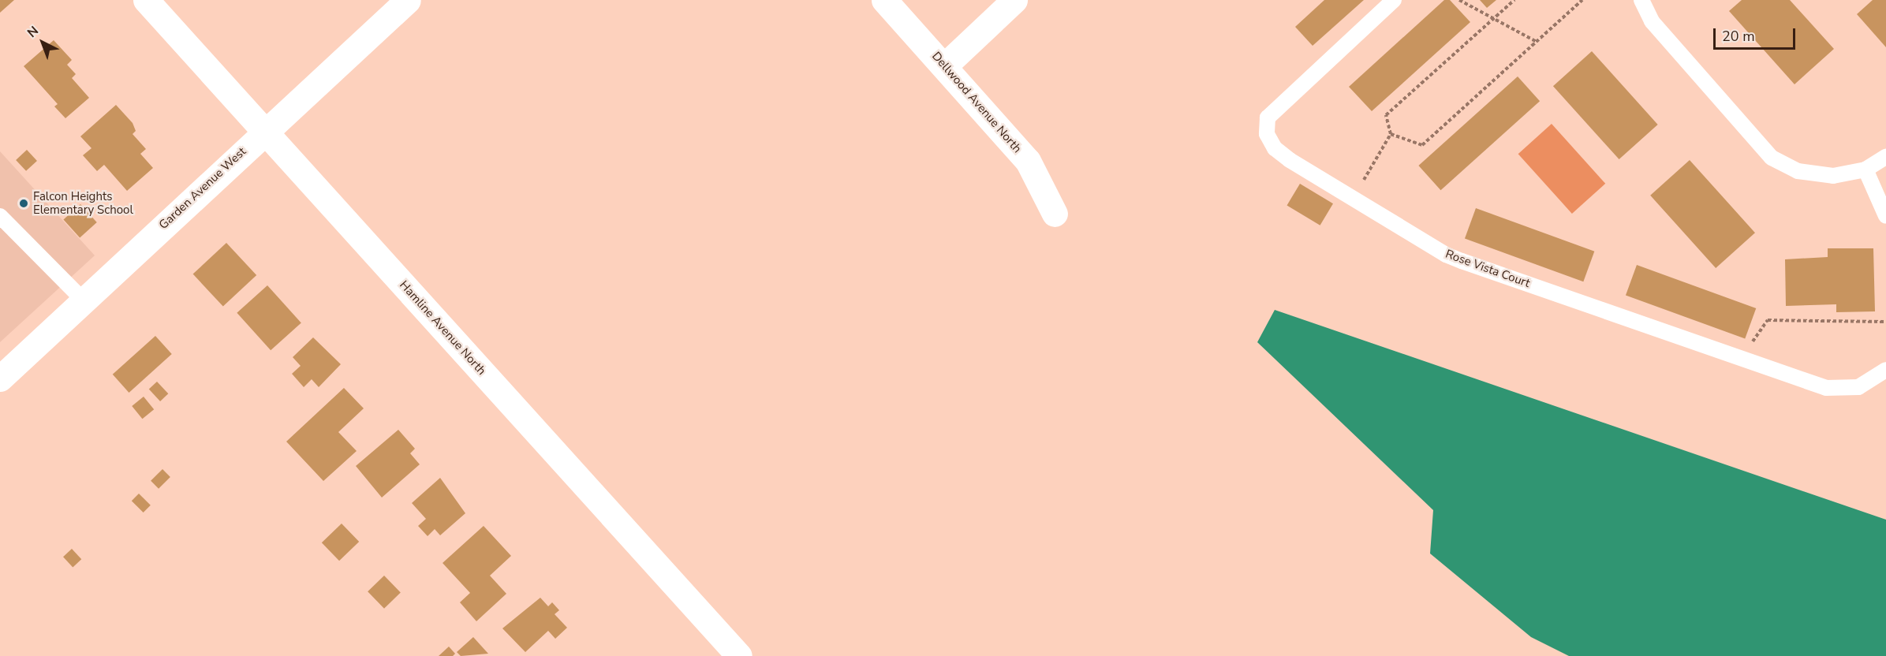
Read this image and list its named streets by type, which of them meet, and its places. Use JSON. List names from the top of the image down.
{
  "streets": {
    "street": ["Dellwood Avenue North", "Garden Avenue West", "Hamline Avenue North"],
    "lane": ["Rose Vista Court"]
  },
  "crossings": [
    ["Garden Avenue West", "Hamline Avenue North"]
  ],
  "places": ["Falcon Heights Elementary School"],
  "scale_bar": "20 m",
  "north": "top left"
}
